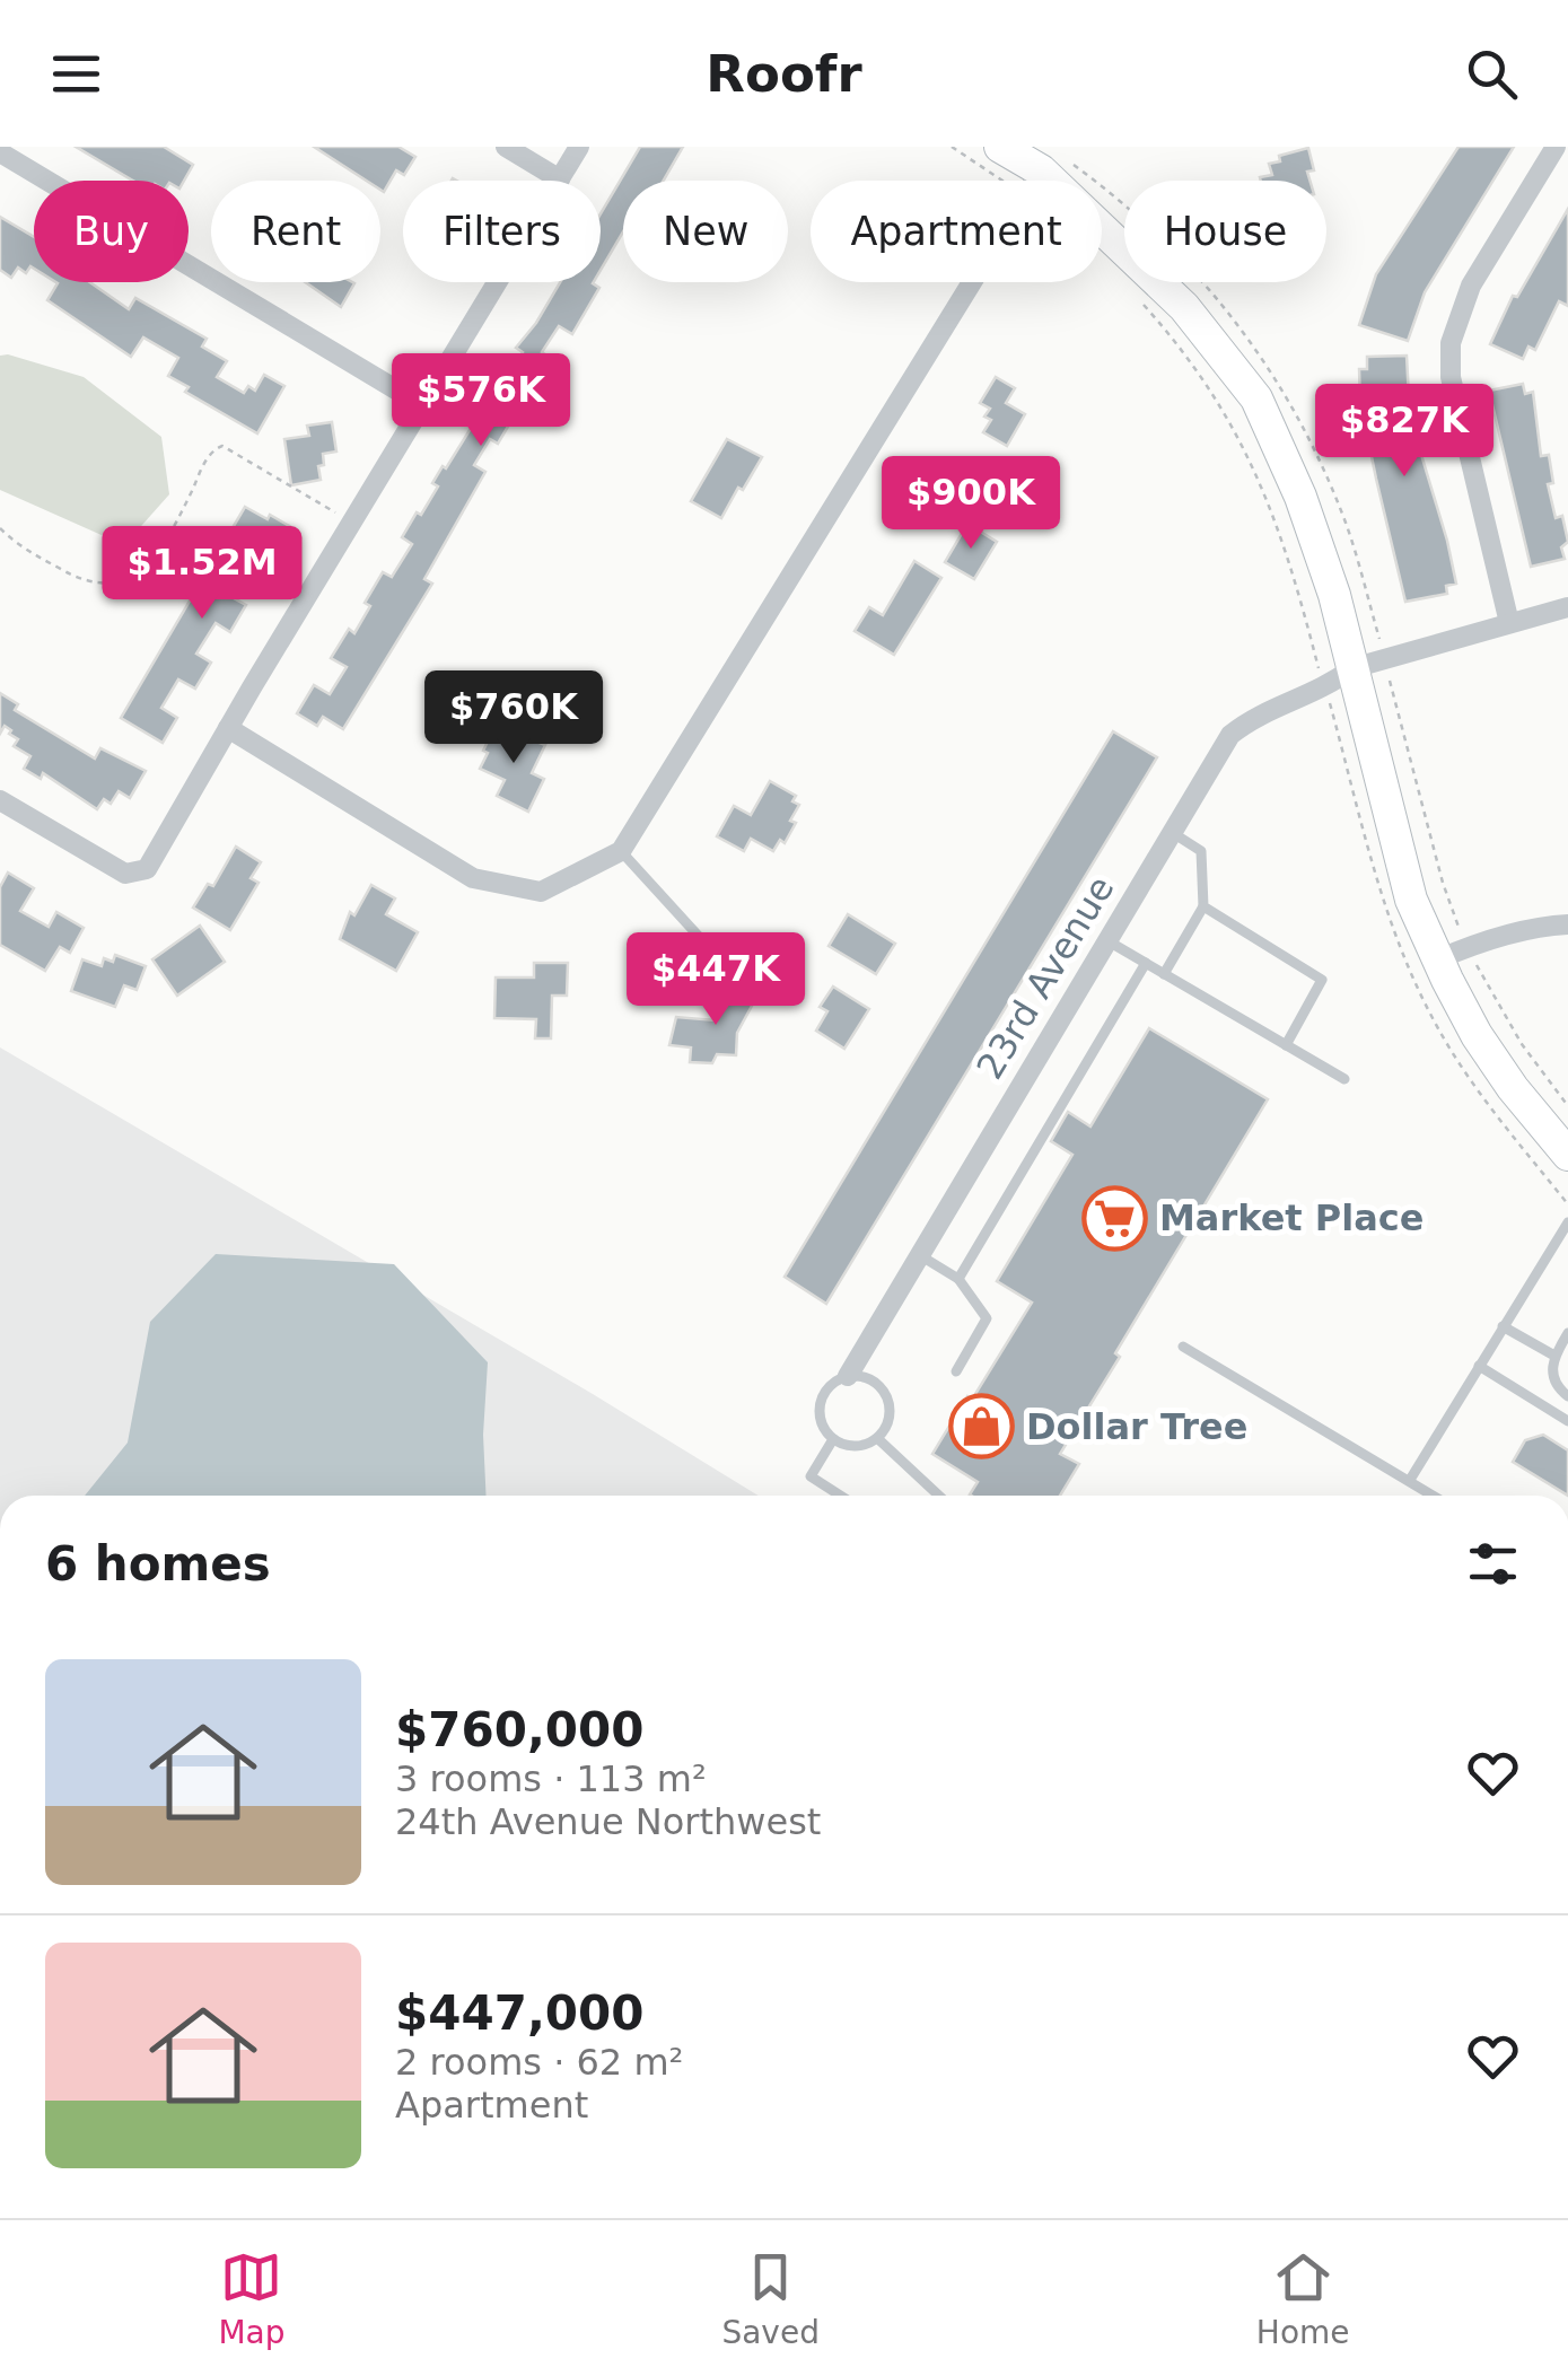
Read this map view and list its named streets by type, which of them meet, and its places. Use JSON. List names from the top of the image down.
{
  "streets": {
    "street": ["23rd Avenue"]
  },
  "places": {
    "supermarket": ["Market Place"],
    "shop": ["Dollar Tree"]
  },
  "page": {
    "header": "Roofr",
    "chip": [
      "Buy",
      "Rent",
      "Filters",
      "New",
      "Apartment",
      "House"
    ],
    "price": [
      "$576K",
      "$827K",
      "$900K",
      "$1.52M",
      "$760K",
      "$447K"
    ],
    "heading": "6 homes",
    "list": [
      {
        "name": "$760,000",
        "note": "3 rooms · 113 m² · 24th Avenue Northwest"
      },
      {
        "name": "$447,000",
        "note": "2 rooms · 62 m² · Apartment"
      }
    ],
    "tabs": ["Map", "Saved", "Home"]
  }
}
